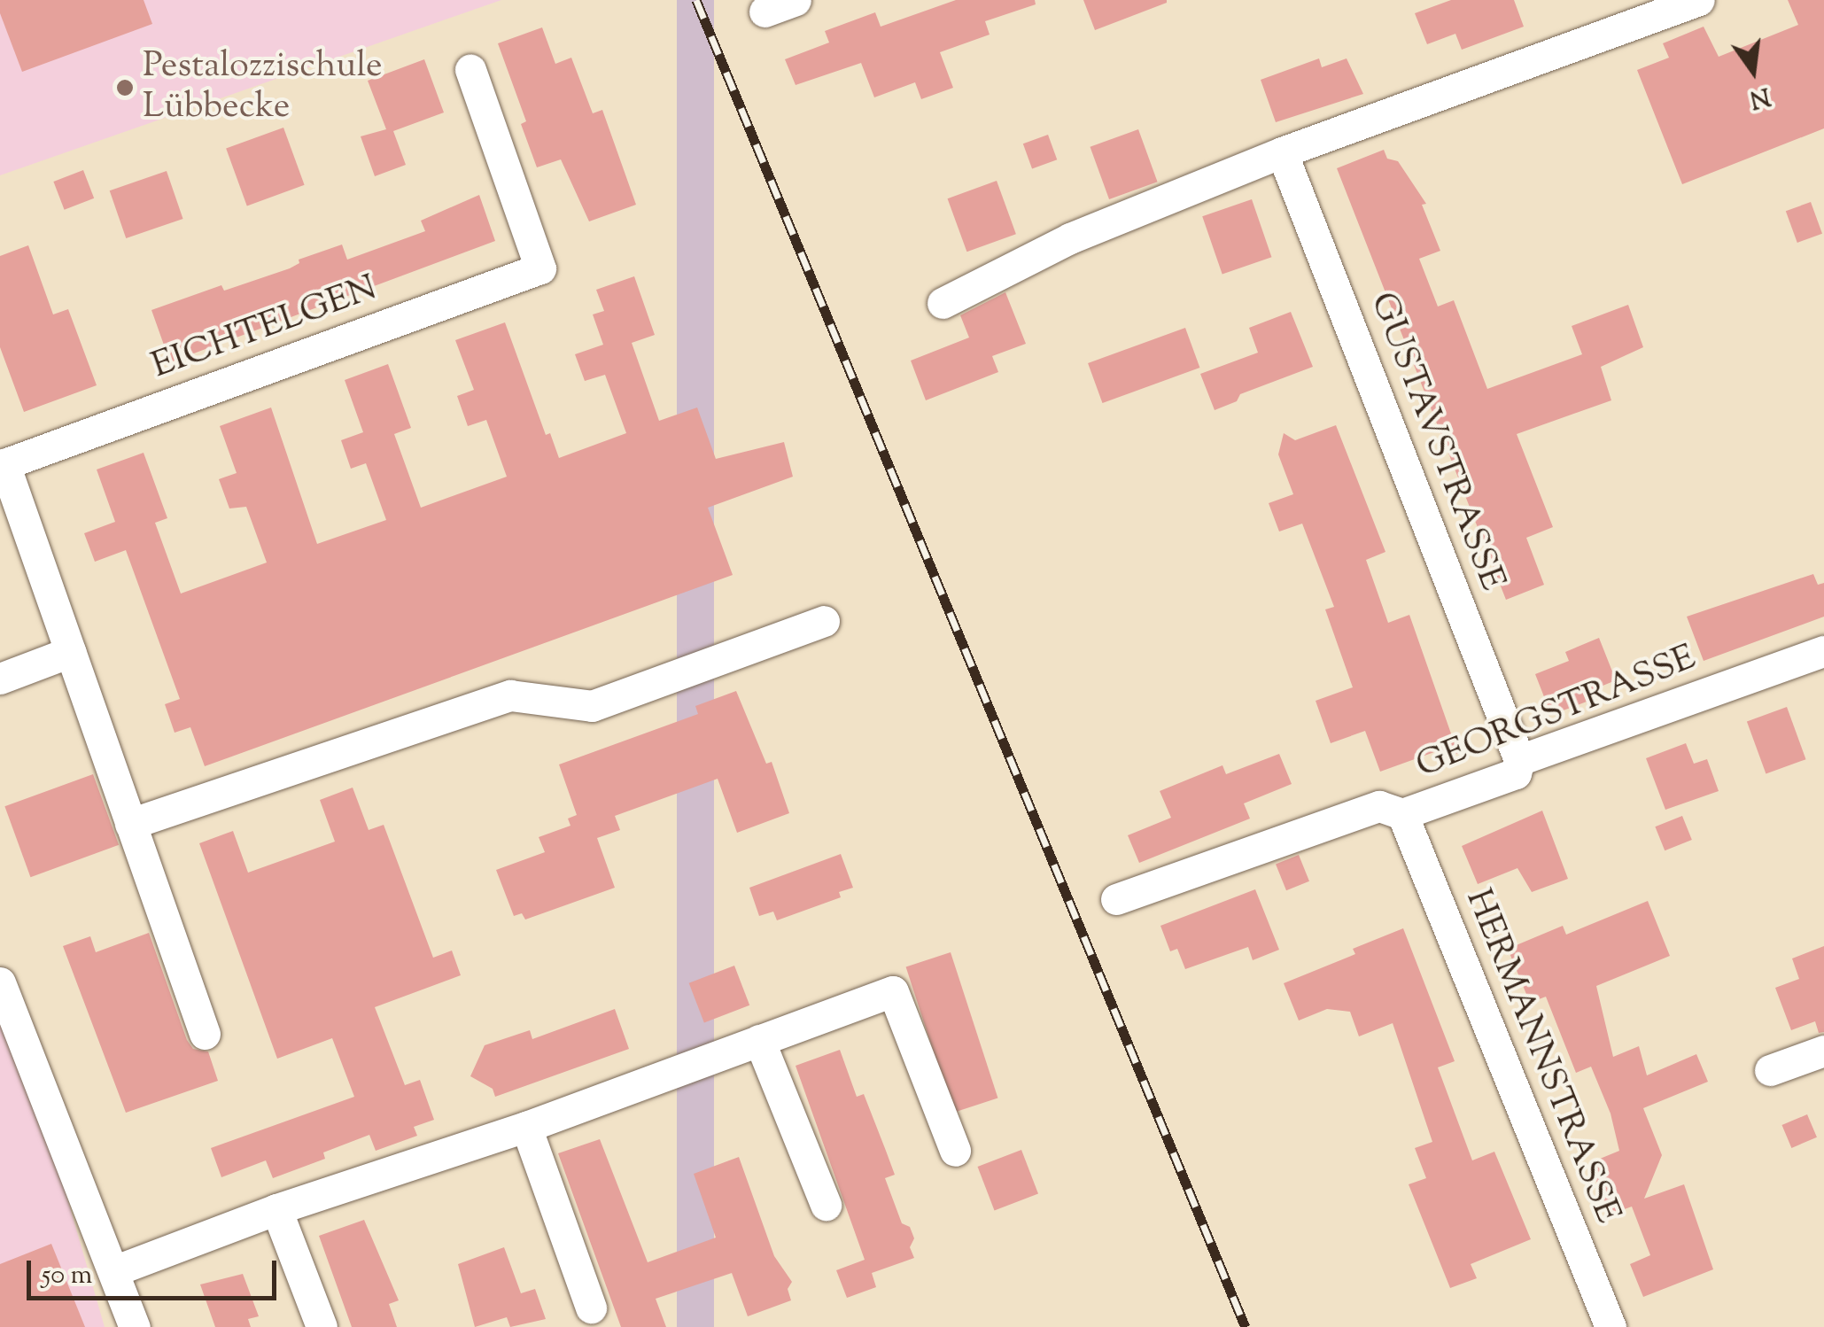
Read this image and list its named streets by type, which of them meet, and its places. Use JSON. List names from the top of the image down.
{
  "streets": {
    "street": [
      "EICHTELGEN",
      "GUSTAVSTRASSE",
      "GEORGSTRASSE",
      "HERMANNSTRASSE"
    ]
  },
  "crossings": [
    ["GUSTAVSTRASSE", "GEORGSTRASSE"],
    ["GEORGSTRASSE", "HERMANNSTRASSE"]
  ],
  "places": ["Pestalozzischule Lübbecke"],
  "scale_bar": "50 m",
  "north": "bottom"
}
